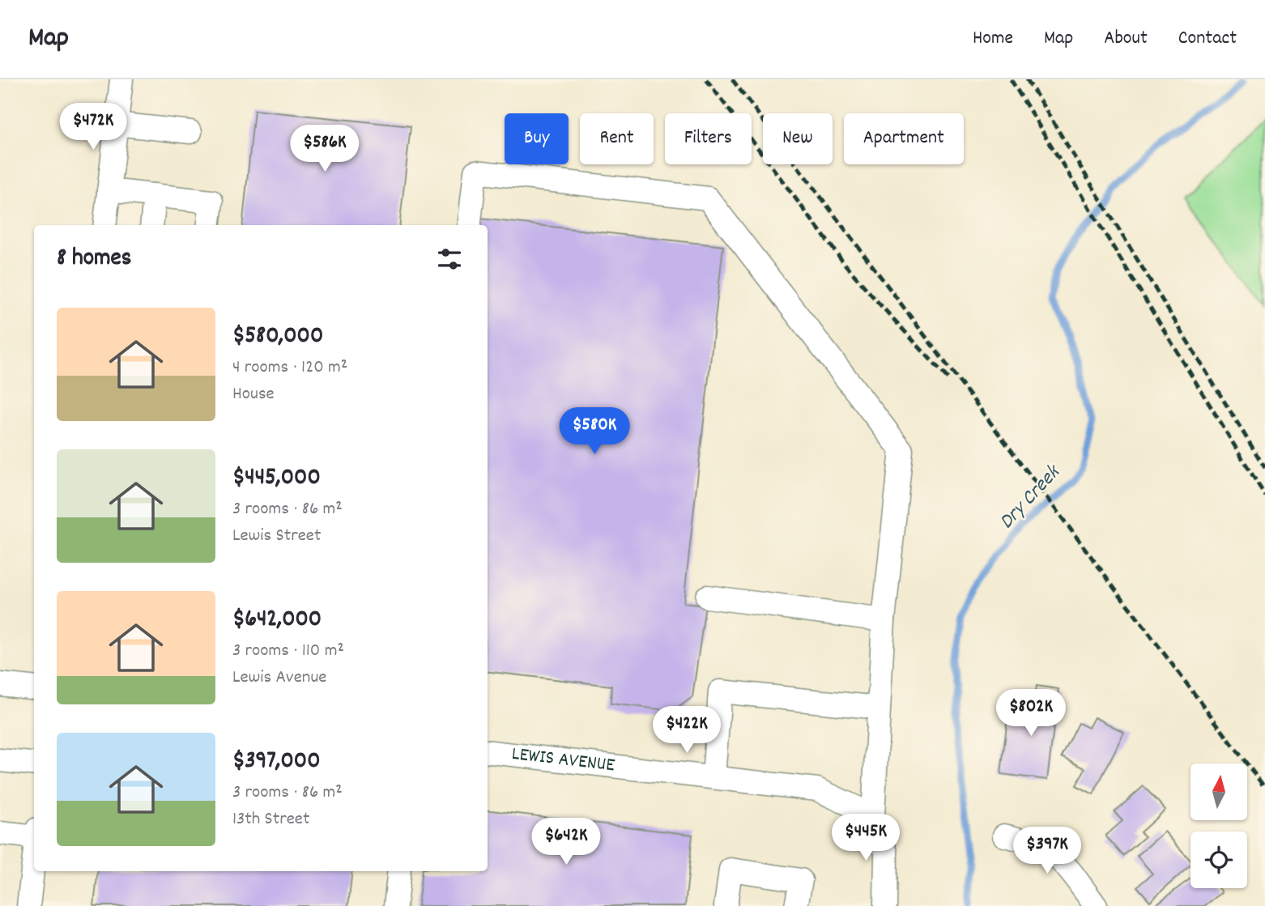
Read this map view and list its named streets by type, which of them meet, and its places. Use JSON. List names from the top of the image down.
{
  "streets": {
    "street": ["LEWIS AVENUE"]
  },
  "water": ["Dry Creek"],
  "north": "top",
  "page": {
    "header": "Map",
    "nav": [
      "Home",
      "Map",
      "About",
      "Contact"
    ],
    "price": [
      "$472K",
      "$586K",
      "$580K",
      "$802K",
      "$422K",
      "$445K",
      "$642K",
      "$397K"
    ],
    "chip": [
      "Buy",
      "Rent",
      "Filters",
      "New",
      "Apartment"
    ],
    "heading": "8 homes",
    "list": [
      {
        "name": "$580,000",
        "note": "4 rooms · 120 m² · House"
      },
      {
        "name": "$445,000",
        "note": "3 rooms · 86 m² · Lewis Street"
      },
      {
        "name": "$642,000",
        "note": "3 rooms · 110 m² · Lewis Avenue"
      },
      {
        "name": "$397,000",
        "note": "3 rooms · 86 m² · 13th Street"
      }
    ]
  }
}
